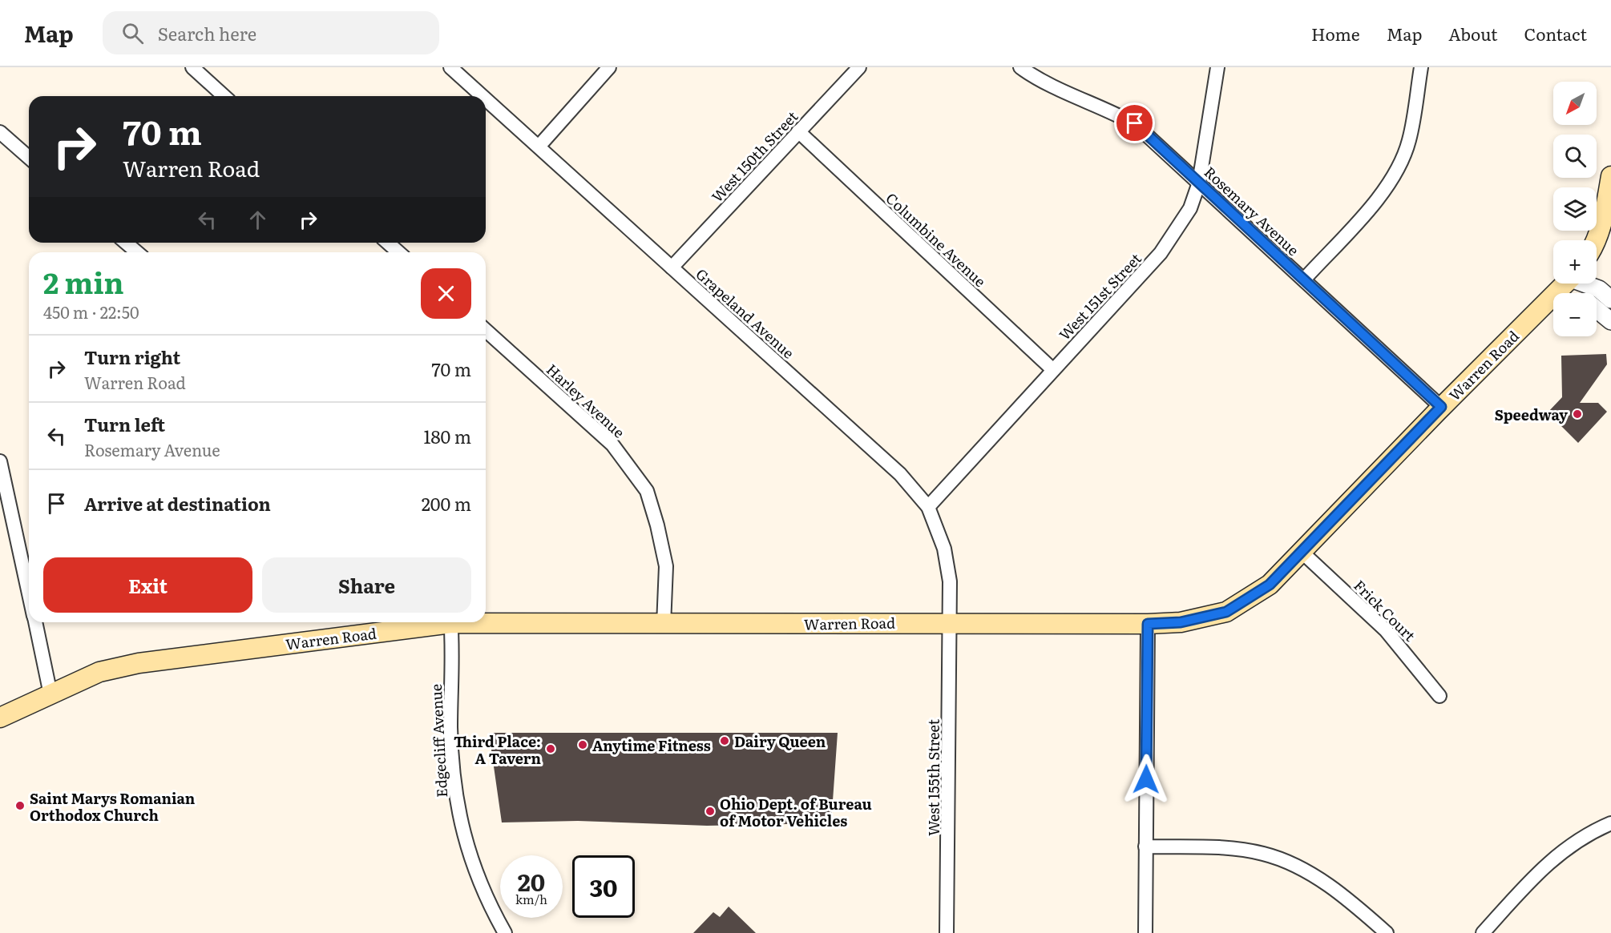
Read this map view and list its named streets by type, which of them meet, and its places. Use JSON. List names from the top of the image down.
{
  "streets": {
    "main road": ["Warren Road"],
    "street": [
      "West 150th Street",
      "Rosemary Avenue",
      "Columbine Avenue",
      "West 151st Street",
      "Grapeland Avenue",
      "Harley Avenue",
      "Frick Court",
      "Edgecliff Avenue",
      "West 155th Street"
    ]
  },
  "crossings": [
    ["West 150th Street", "Columbine Avenue"],
    ["West 150th Street", "Grapeland Avenue"],
    ["Rosemary Avenue", "West 151st Street"],
    ["Rosemary Avenue", "Warren Road"],
    ["Columbine Avenue", "West 151st Street"],
    ["West 151st Street", "Grapeland Avenue"],
    ["Grapeland Avenue", "Warren Road"],
    ["Grapeland Avenue", "West 155th Street"],
    ["Warren Road", "Harley Avenue"],
    ["Warren Road", "Frick Court"],
    ["Warren Road", "West 155th Street"]
  ],
  "places": [
    "Speedway",
    "Dairy Queen",
    "Anytime Fitness",
    "Third Place: A Tavern",
    "Saint Marys Romanian Orthodox Church",
    "Ohio Dept. of Bureau of Motor Vehicles"
  ],
  "north": "bottom left",
  "page": {
    "header": "Map",
    "search": "Search here",
    "nav": [
      "Home",
      "Map",
      "About",
      "Contact"
    ],
    "map_buttons": ["+", "−"],
    "turn": ["70 m", "Warren Road"],
    "heading": ["2 min", "450 m · 22:50"],
    "list": [
      {
        "name": "Turn right",
        "note": "Warren Road",
        "value": "70 m"
      },
      {
        "name": "Turn left",
        "note": "Rosemary Avenue",
        "value": "180 m"
      },
      {
        "name": "Arrive at destination",
        "value": "200 m"
      }
    ],
    "buttons": ["Exit", "Share"],
    "speed": "20 km/h",
    "limit": "30"
  }
}
